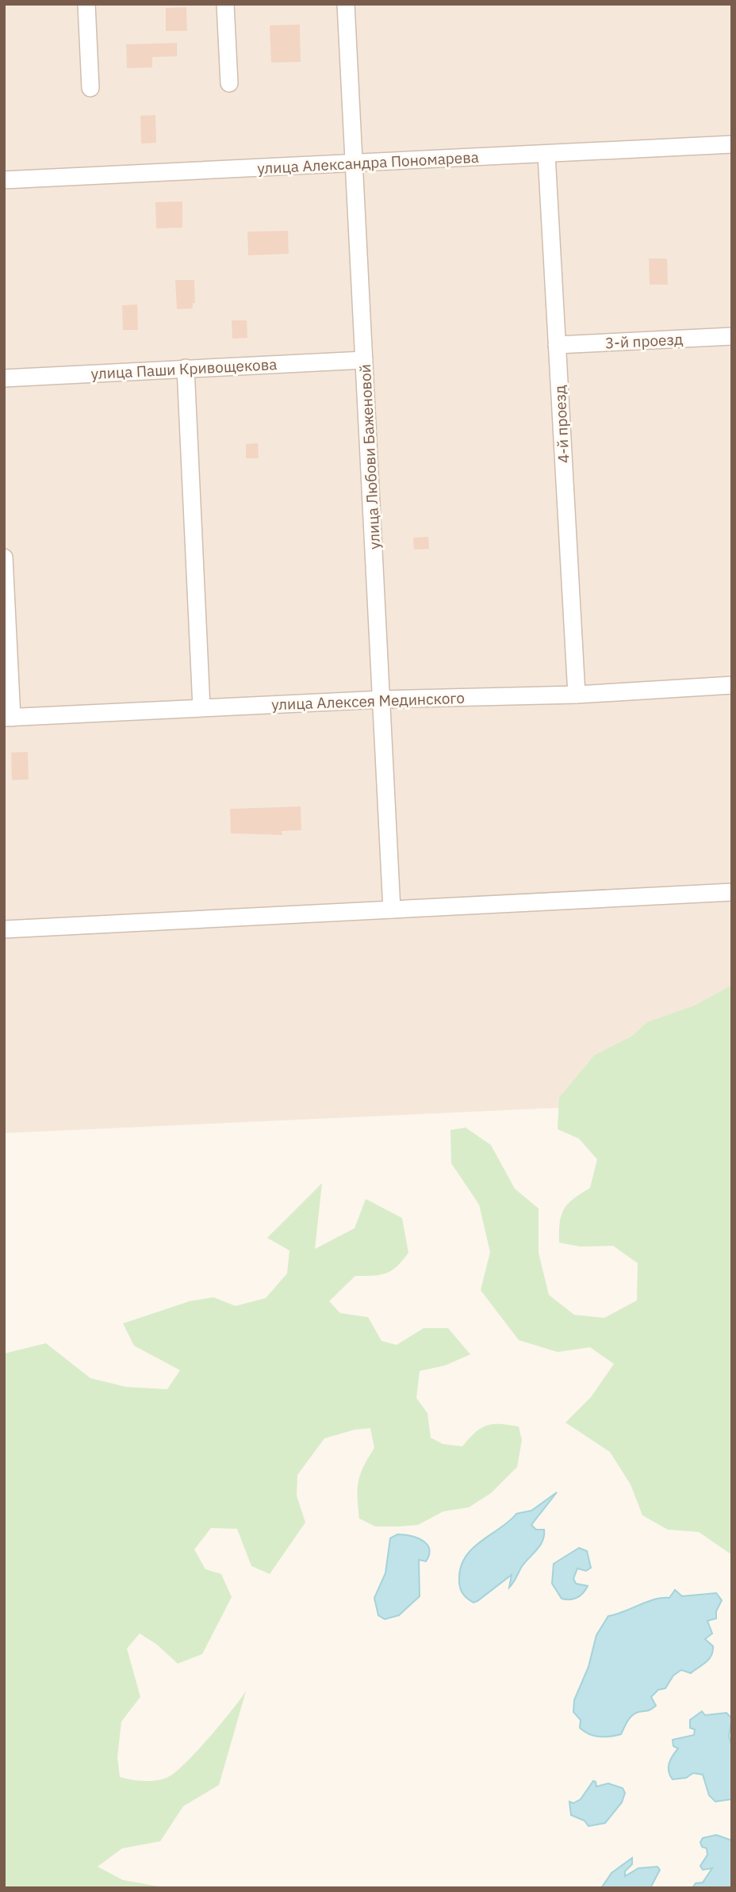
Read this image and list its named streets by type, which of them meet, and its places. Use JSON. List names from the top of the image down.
{
  "streets": {
    "street": [
      "улица Александра Пономарева",
      "3-й проезд",
      "улица Паши Кривощекова",
      "4-й проезд",
      "улица Любови Баженовой",
      "улица Алексея Мединского"
    ]
  },
  "crossings": [
    ["улица Александра Пономарева", "4-й проезд"],
    ["улица Александра Пономарева", "улица Любови Баженовой"],
    ["3-й проезд", "4-й проезд"],
    ["улица Паши Кривощекова", "улица Любови Баженовой"],
    ["4-й проезд", "улица Алексея Мединского"],
    ["улица Любови Баженовой", "улица Алексея Мединского"]
  ]
}
